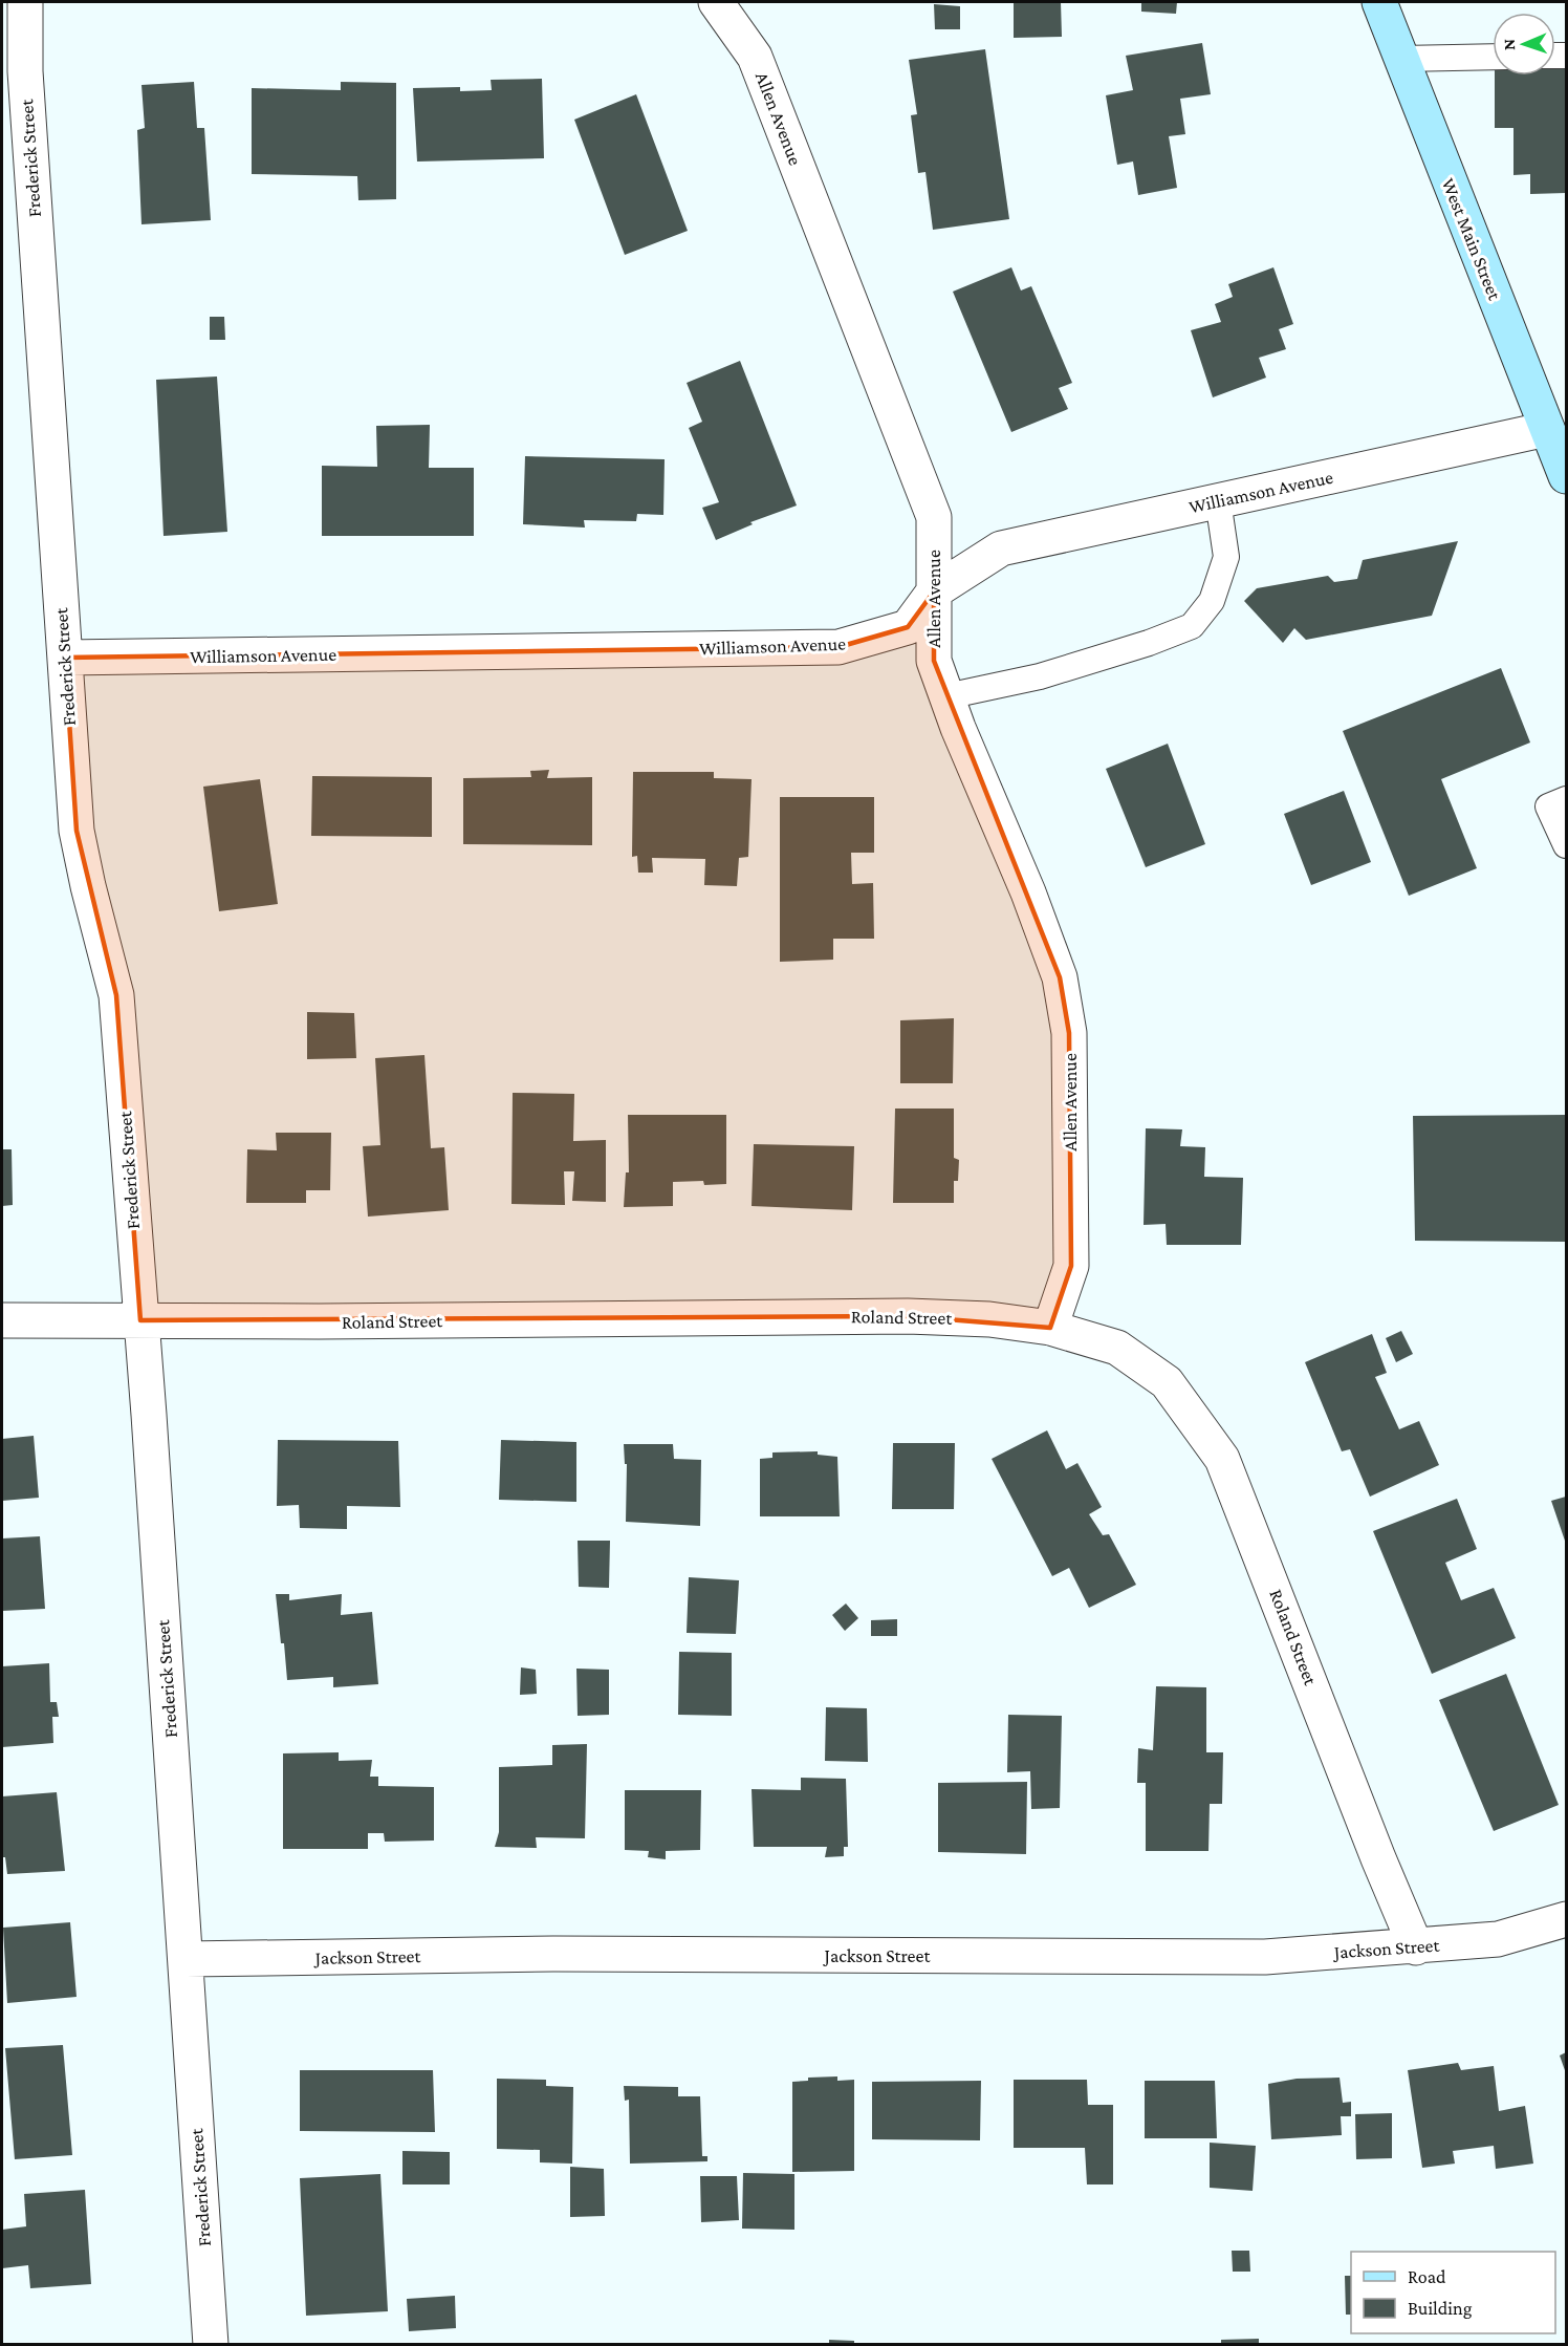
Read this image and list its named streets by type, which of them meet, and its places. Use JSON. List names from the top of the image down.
{
  "streets": {
    "main road": ["West Main Street"],
    "street": [
      "Allen Avenue",
      "Frederick Street",
      "Williamson Avenue",
      "Roland Street",
      "Jackson Street"
    ]
  },
  "crossings": [
    ["Allen Avenue", "Williamson Avenue"],
    ["Allen Avenue", "Roland Street"],
    ["Frederick Street", "Williamson Avenue"],
    ["Frederick Street", "Roland Street"],
    ["Frederick Street", "Jackson Street"],
    ["West Main Street", "Williamson Avenue"],
    ["Roland Street", "Jackson Street"]
  ],
  "legend": ["Road", "Building"],
  "north": "left"
}
